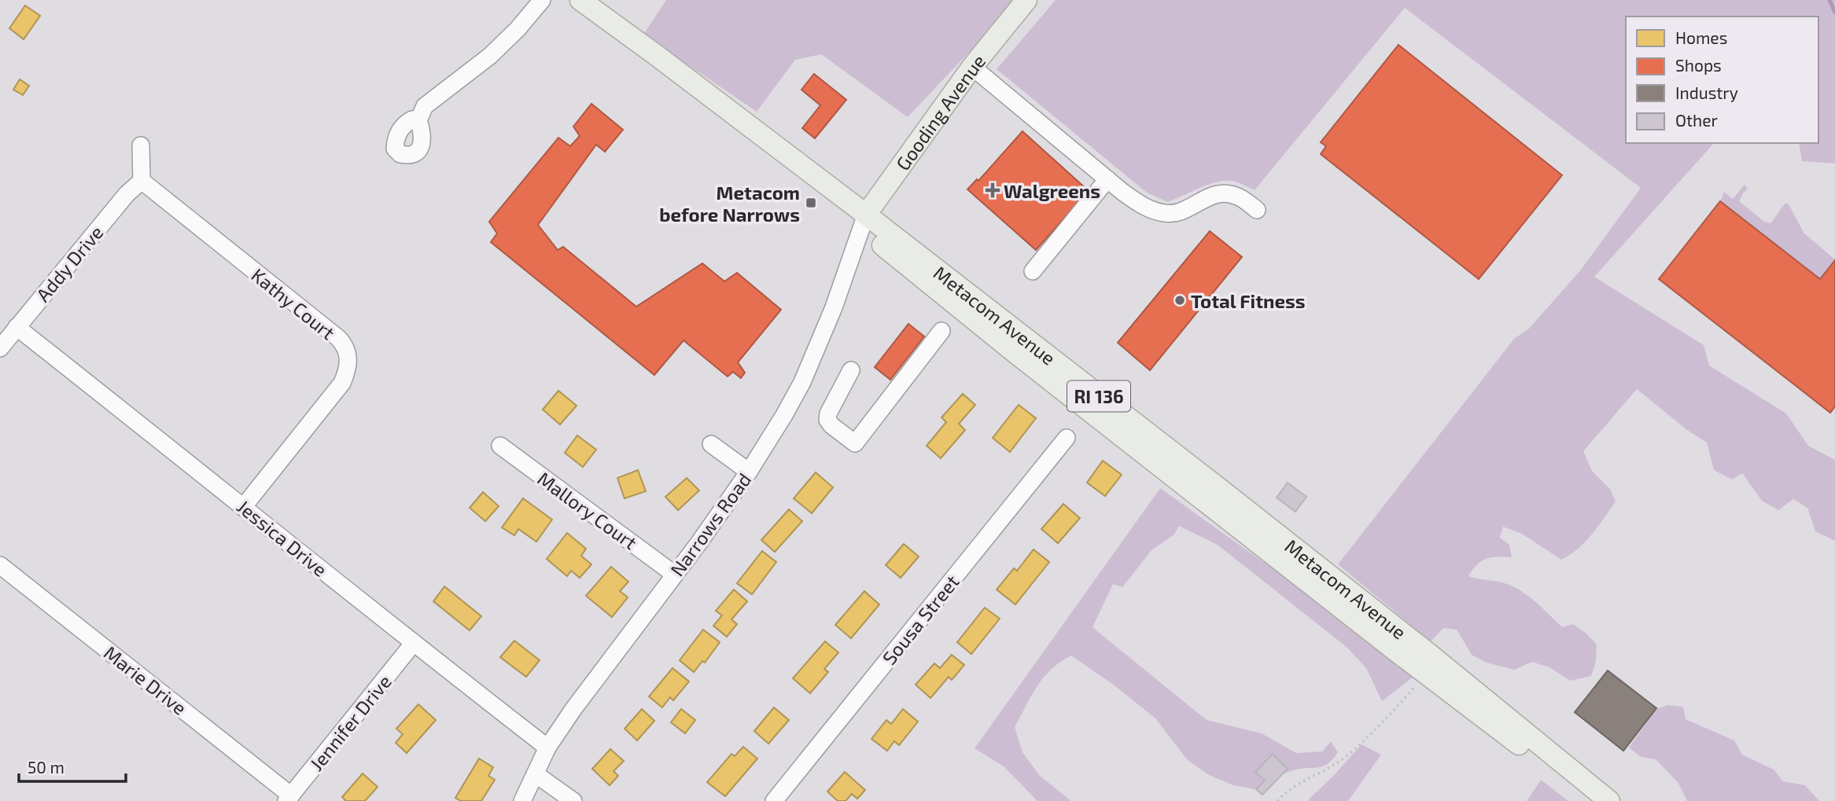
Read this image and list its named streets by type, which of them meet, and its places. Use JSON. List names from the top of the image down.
{
  "streets": {
    "main road": ["Gooding Avenue", "Metacom Avenue", "RI 136"],
    "street": [
      "Addy Drive",
      "Kathy Court",
      "Mallory Court",
      "Narrows Road",
      "Jessica Drive",
      "Sousa Street",
      "Marie Drive",
      "Jennifer Drive"
    ]
  },
  "crossings": [
    ["Gooding Avenue", "Metacom Avenue"],
    ["Gooding Avenue", "Narrows Road"],
    ["Addy Drive", "Kathy Court"],
    ["Addy Drive", "Jessica Drive"],
    ["Kathy Court", "Jessica Drive"],
    ["Metacom Avenue", "Narrows Road"],
    ["Mallory Court", "Narrows Road"],
    ["Narrows Road", "Jessica Drive"],
    ["Jessica Drive", "Jennifer Drive"],
    ["Marie Drive", "Jennifer Drive"]
  ],
  "places": {
    "health": ["Walgreens"],
    "transit": ["Metacom before Narrows"],
    "other": ["Total Fitness"]
  },
  "legend": [
    "Homes",
    "Shops",
    "Industry",
    "Other"
  ],
  "scale_bar": "50 m"
}
